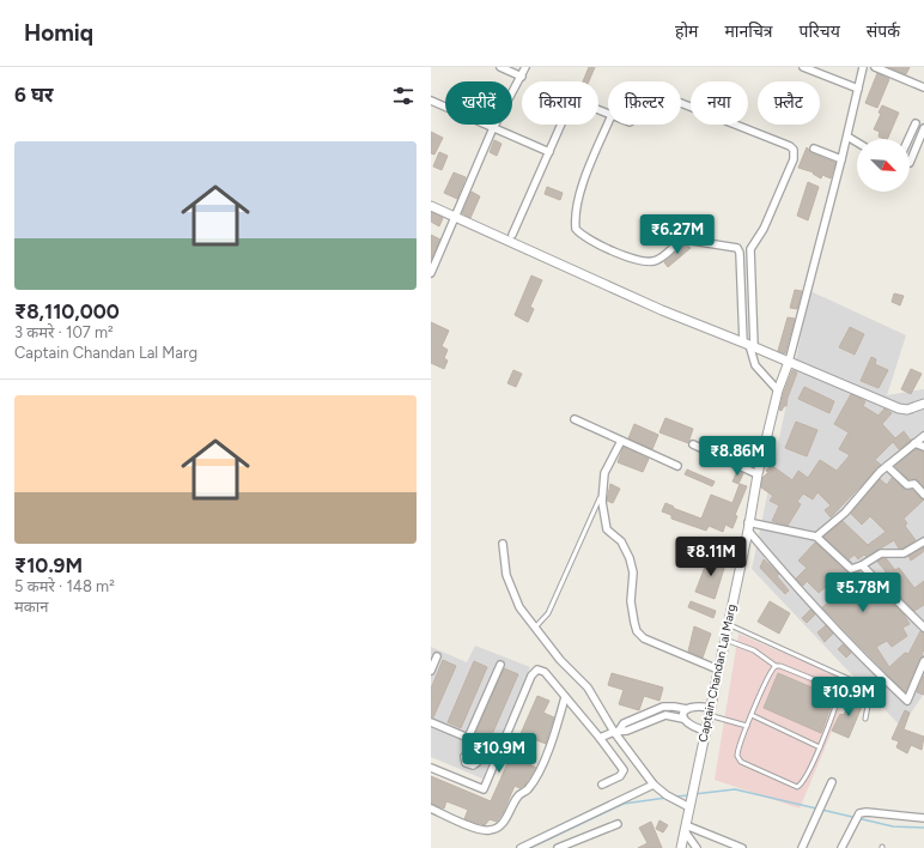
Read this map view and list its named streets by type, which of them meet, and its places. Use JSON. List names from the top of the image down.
{
  "streets": {
    "street": ["Captain Chandan Lal Marg"]
  },
  "north": "bottom right",
  "page": {
    "header": "Homiq",
    "nav": [
      "होम",
      "मानचित्र",
      "परिचय",
      "संपर्क"
    ],
    "heading": "6 घर",
    "chip": [
      "खरीदें",
      "किराया",
      "फ़िल्टर",
      "नया",
      "फ़्लैट"
    ],
    "list": [
      {
        "name": "₹8,110,000",
        "note": "3 कमरे · 107 m² · Captain Chandan Lal Marg"
      },
      {
        "name": "₹10.9M",
        "note": "5 कमरे · 148 m² · मकान"
      }
    ],
    "price": [
      "₹6.27M",
      "₹8.86M",
      "₹8.11M",
      "₹5.78M",
      "₹10.9M",
      "₹10.9M"
    ]
  }
}
